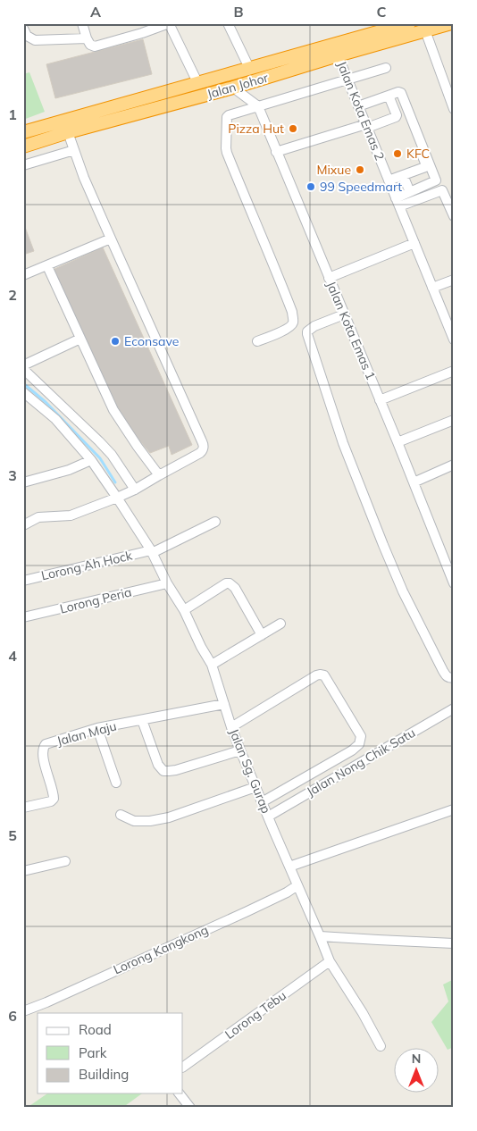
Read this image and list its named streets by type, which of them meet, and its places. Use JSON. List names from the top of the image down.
{
  "streets": {
    "highway": ["Jalan Johor"],
    "street": [
      "Jalan Kota Emas 2",
      "Jalan Kota Emas 1",
      "Lorong Ah Hock",
      "Lorong Peria",
      "Jalan Maju",
      "Jalan Nong Chik Satu",
      "Jalan Sg. Gurap",
      "Lorong Kangkong",
      "Lorong Tebu"
    ]
  },
  "crossings": [
    ["Jalan Johor", "Jalan Kota Emas 2"],
    ["Lorong Ah Hock", "Jalan Sg. Gurap"],
    ["Lorong Peria", "Jalan Sg. Gurap"],
    ["Jalan Maju", "Jalan Sg. Gurap"],
    ["Jalan Nong Chik Satu", "Jalan Sg. Gurap"],
    ["Jalan Sg. Gurap", "Lorong Kangkong"],
    ["Jalan Sg. Gurap", "Lorong Tebu"]
  ],
  "places": [
    "Pizza Hut",
    "KFC",
    "Mixue",
    "99 Speedmart",
    "Econsave"
  ],
  "legend": ["Road", "Park", "Building"],
  "north": "top",
  "grid": {
    "columns": ["A", "B", "C"],
    "rows": [
      "1",
      "2",
      "3",
      "4",
      "5",
      "6"
    ]
  }
}
